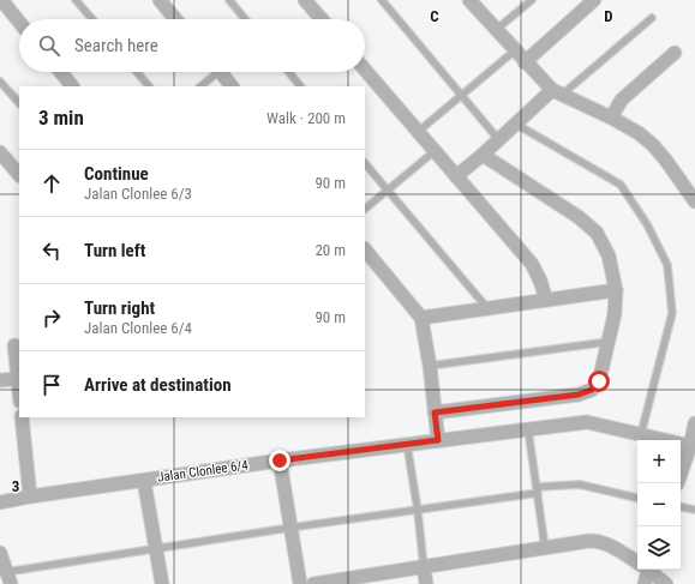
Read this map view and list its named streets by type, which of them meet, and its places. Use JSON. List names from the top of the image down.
{
  "streets": {
    "street": ["Jalan Clonlee 6/4"]
  },
  "page": {
    "search": "Search here",
    "heading": ["3 min", "Walk · 200 m"],
    "list": [
      ["Continue", "Jalan Clonlee 6/3", "90 m"],
      ["Turn left", "20 m"],
      ["Turn right", "Jalan Clonlee 6/4", "90 m"],
      "Arrive at destination"
    ],
    "map_buttons": ["+", "−"]
  },
  "grid": {
    "columns": ["C", "D"],
    "rows": ["3"]
  }
}
